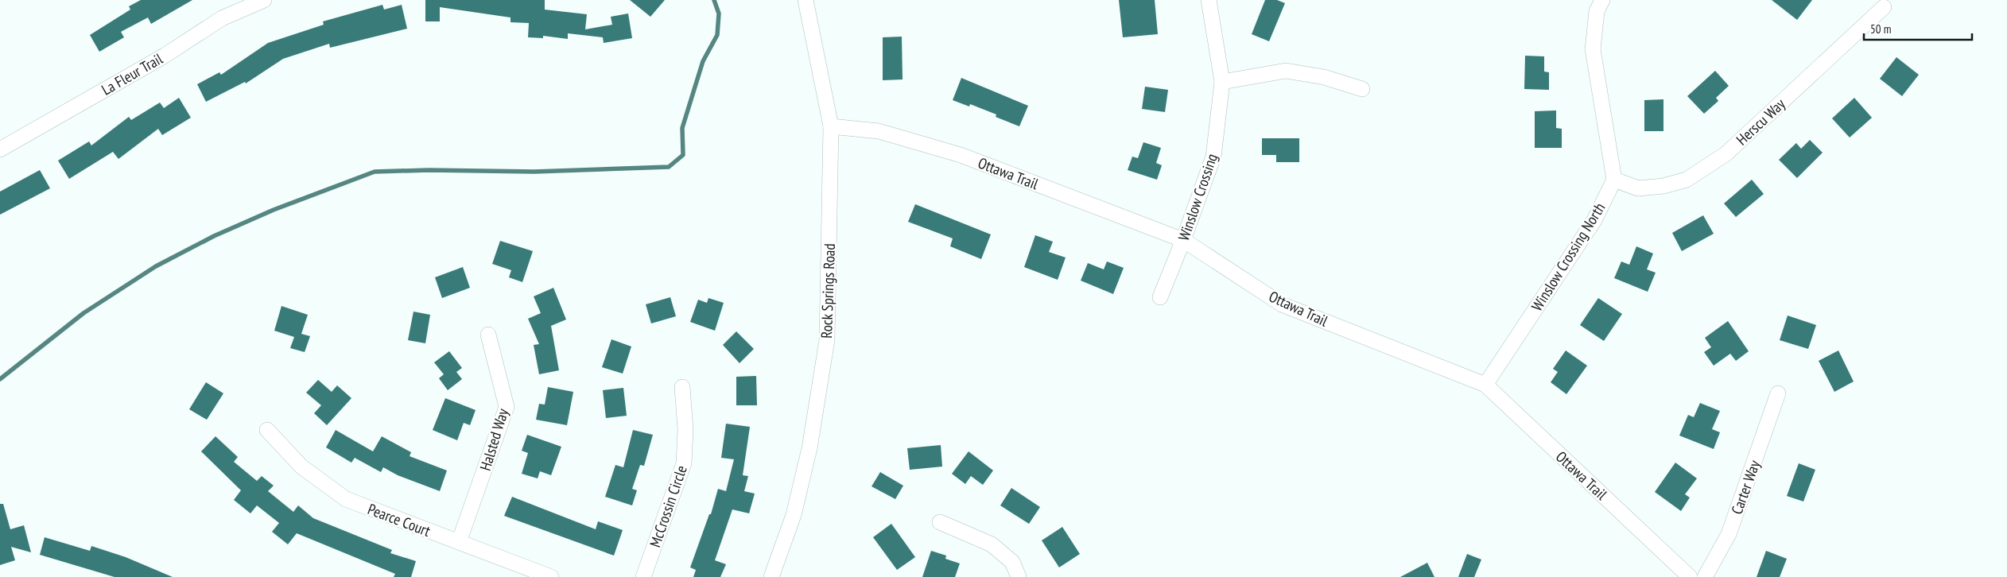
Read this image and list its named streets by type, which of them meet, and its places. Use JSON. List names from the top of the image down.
{
  "streets": {
    "street": [
      "La Fleur Trail",
      "Herscu Way",
      "Ottawa Trail",
      "Winslow Crossing",
      "Winslow Crossing North",
      "Rock Springs Road",
      "Halsted Way",
      "Carter Way",
      "McCrossin Circle",
      "Pearce Court"
    ]
  },
  "crossings": [
    ["Herscu Way", "Winslow Crossing North"],
    ["Ottawa Trail", "Winslow Crossing"],
    ["Ottawa Trail", "Winslow Crossing North"],
    ["Ottawa Trail", "Rock Springs Road"],
    ["Halsted Way", "Pearce Court"]
  ],
  "scale_bar": "50 m"
}
